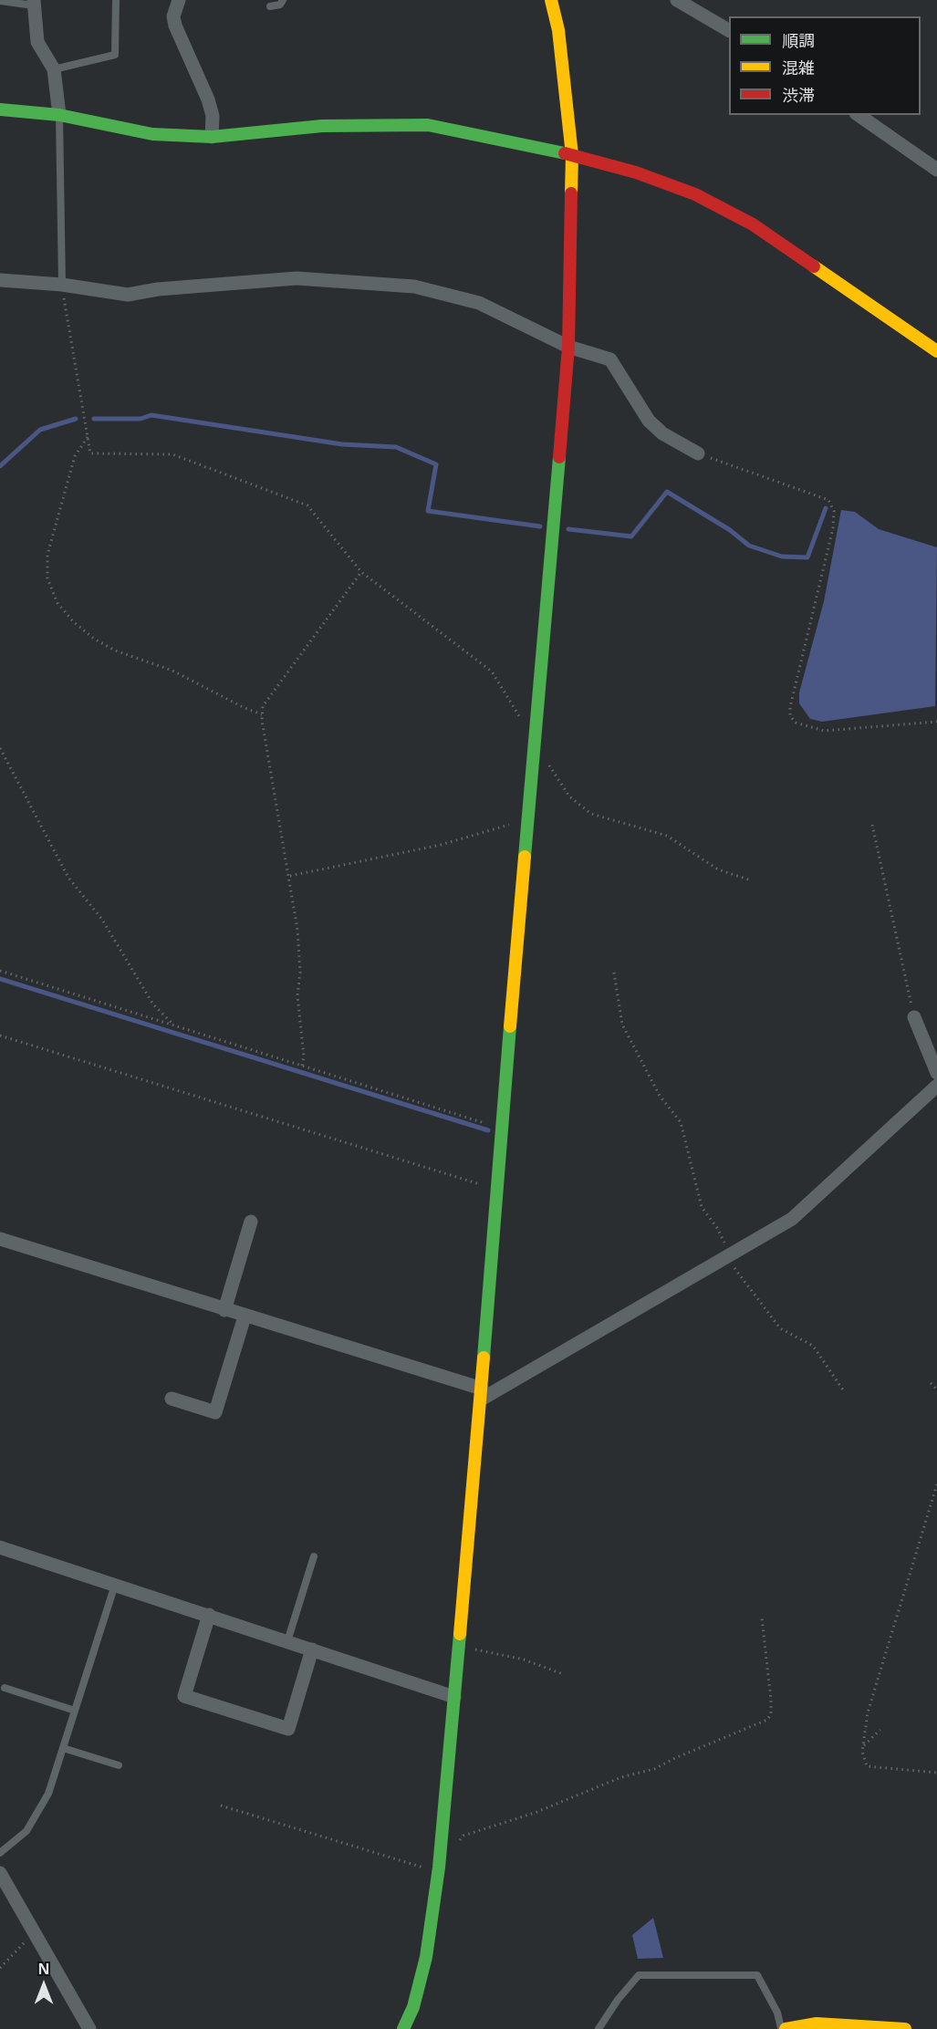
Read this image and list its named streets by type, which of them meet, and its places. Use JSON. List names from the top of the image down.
{
  "legend": ["順調", "混雑", "渋滞"],
  "north": "top"
}
